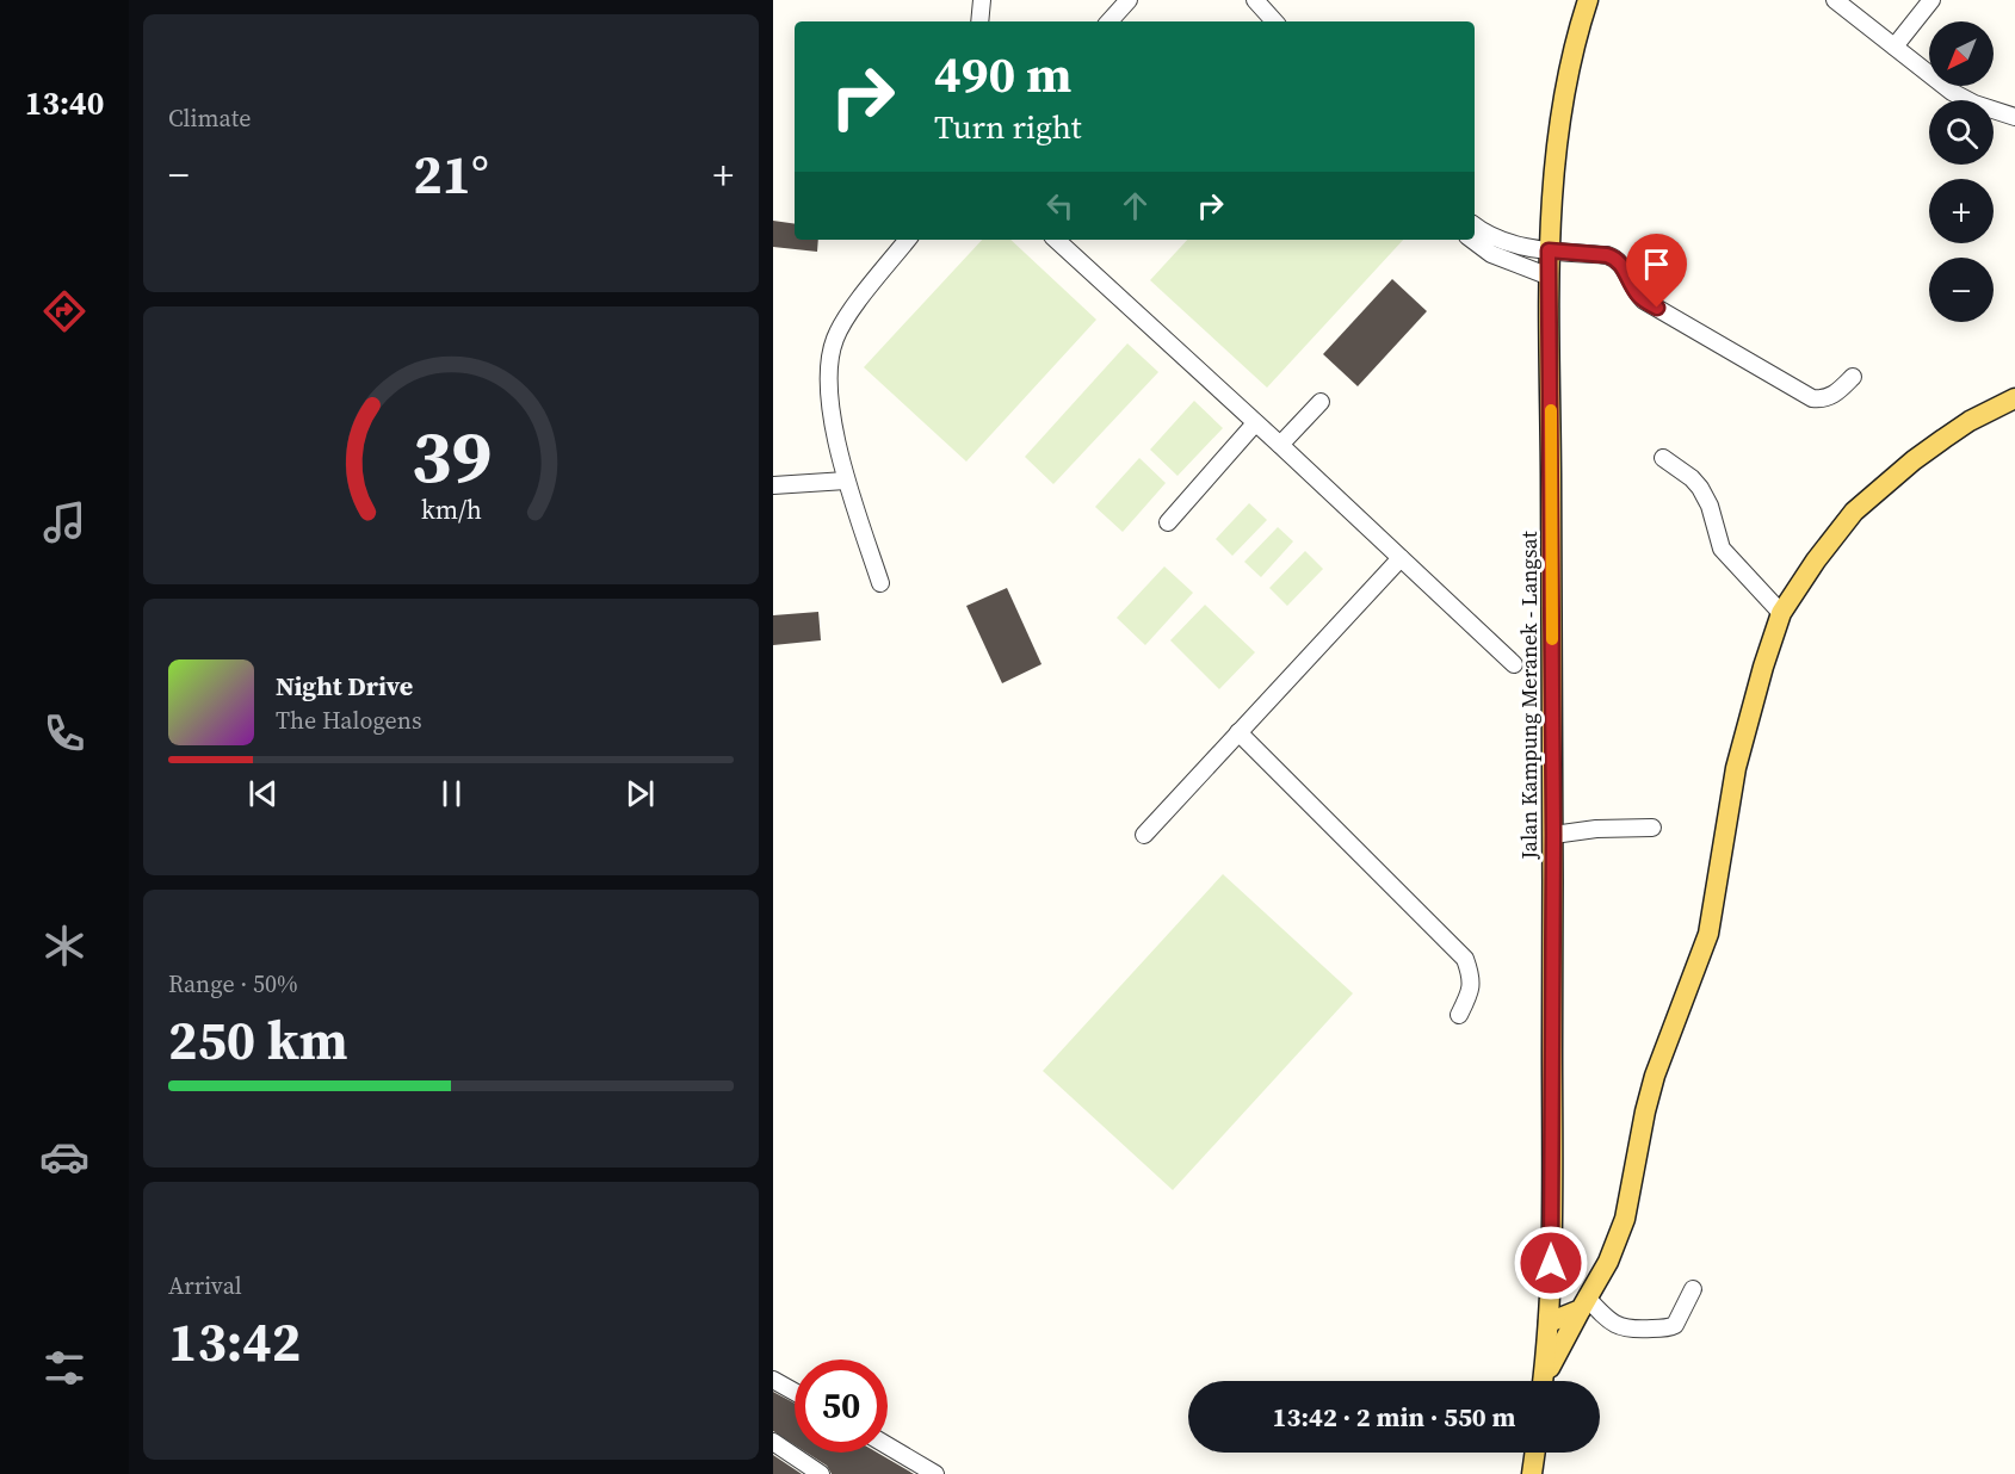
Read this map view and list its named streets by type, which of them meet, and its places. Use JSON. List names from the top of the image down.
{
  "streets": {
    "main road": ["Jalan Kampung Meranek - Langsat"]
  },
  "north": "bottom left",
  "page": {
    "tabs": "13:40",
    "tile": [
      "Climate",
      ["Range · 50%", "250 km"],
      ["Arrival", "13:42"]
    ],
    "map_buttons": ["+", "−"],
    "turn": ["490 m", "Turn right"],
    "heat": ["−", "21°", "+"],
    "song": ["Night Drive", "The Halogens"],
    "limit": "50",
    "trip": "13:42 · 2 min · 550 m",
    "gauge": ["39", "km/h"]
  }
}
